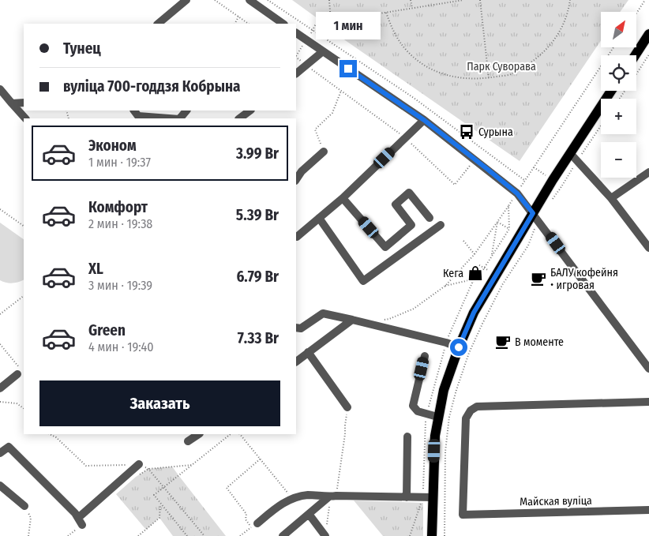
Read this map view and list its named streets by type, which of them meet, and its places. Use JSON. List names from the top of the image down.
{
  "streets": {
    "street": ["Майская вуліца"]
  },
  "parks": ["Парк Суворава"],
  "places": {
    "bus stop": ["Сурына"],
    "shop": ["Кега"],
    "cafe": ["БАЛУ кофейня • игровая", "В моменте"]
  },
  "north": "top right",
  "page": {
    "map_buttons": ["+", "−"],
    "bubble": "1 мин",
    "banner": ["Тунец", "вуліца 700-годдзя Кобрына"],
    "list": [
      {
        "name": "Эконом",
        "note": "1 мин · 19:37",
        "value": "3.99 Br"
      },
      {
        "name": "Комфорт",
        "note": "2 мин · 19:38",
        "value": "5.39 Br"
      },
      {
        "name": "XL",
        "note": "3 мин · 19:39",
        "value": "6.79 Br"
      },
      {
        "name": "Green",
        "note": "4 мин · 19:40",
        "value": "7.33 Br"
      }
    ],
    "buttons": "Заказать"
  }
}
